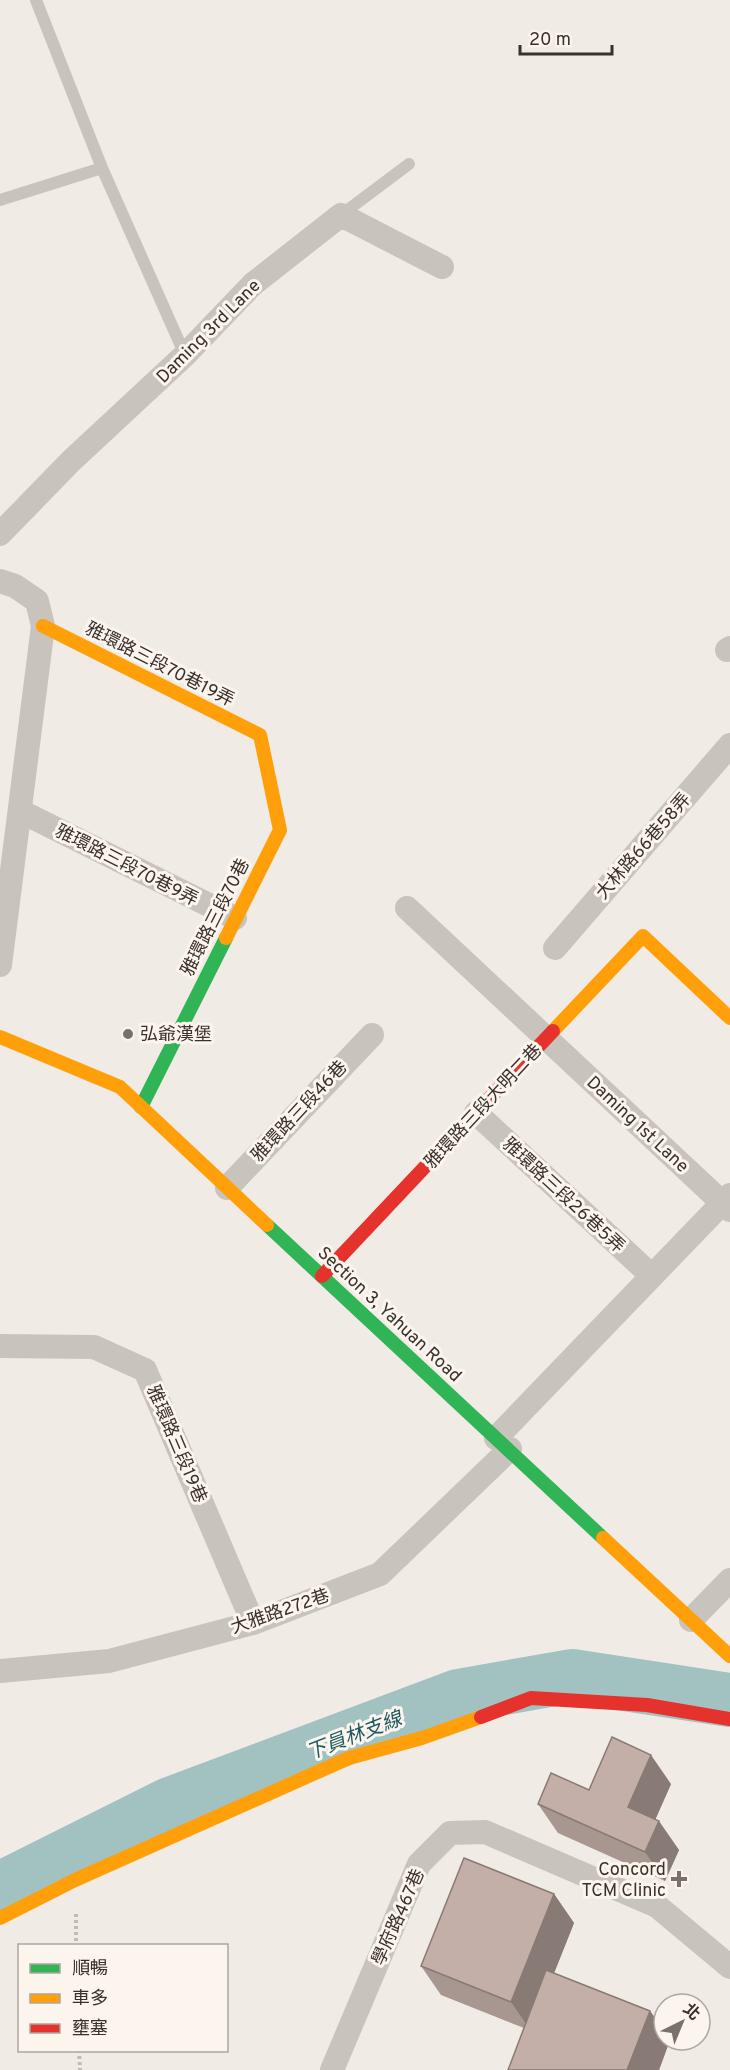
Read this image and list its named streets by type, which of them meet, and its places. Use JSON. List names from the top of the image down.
{
  "streets": {
    "street": [
      "Daming 3rd Lane",
      "雅環路三段70巷19弄",
      "大林路66巷58弄",
      "雅環路三段70巷9弄",
      "雅環路三段70巷",
      "雅環路三段大明二巷",
      "雅環路三段46巷",
      "Daming 1st Lane",
      "雅環路三段26巷5弄",
      "Section 3, Yahuan Road",
      "雅環路三段19巷",
      "大雅路272巷",
      "學府路467巷"
    ]
  },
  "crossings": [
    ["雅環路三段70巷19弄", "雅環路三段70巷"],
    ["雅環路三段70巷9弄", "雅環路三段70巷"],
    ["雅環路三段70巷", "Section 3, Yahuan Road"],
    ["雅環路三段大明二巷", "Daming 1st Lane"],
    ["雅環路三段大明二巷", "雅環路三段26巷5弄"],
    ["雅環路三段大明二巷", "Section 3, Yahuan Road"],
    ["雅環路三段46巷", "Section 3, Yahuan Road"],
    ["Section 3, Yahuan Road", "大雅路272巷"],
    ["雅環路三段19巷", "大雅路272巷"]
  ],
  "water": ["下員林支線"],
  "places": {
    "other": ["弘爺漢堡"],
    "health": ["Concord TCM Clinic"]
  },
  "legend": ["順暢", "車多", "壅塞"],
  "scale_bar": "20 m",
  "north": "top right"
}
